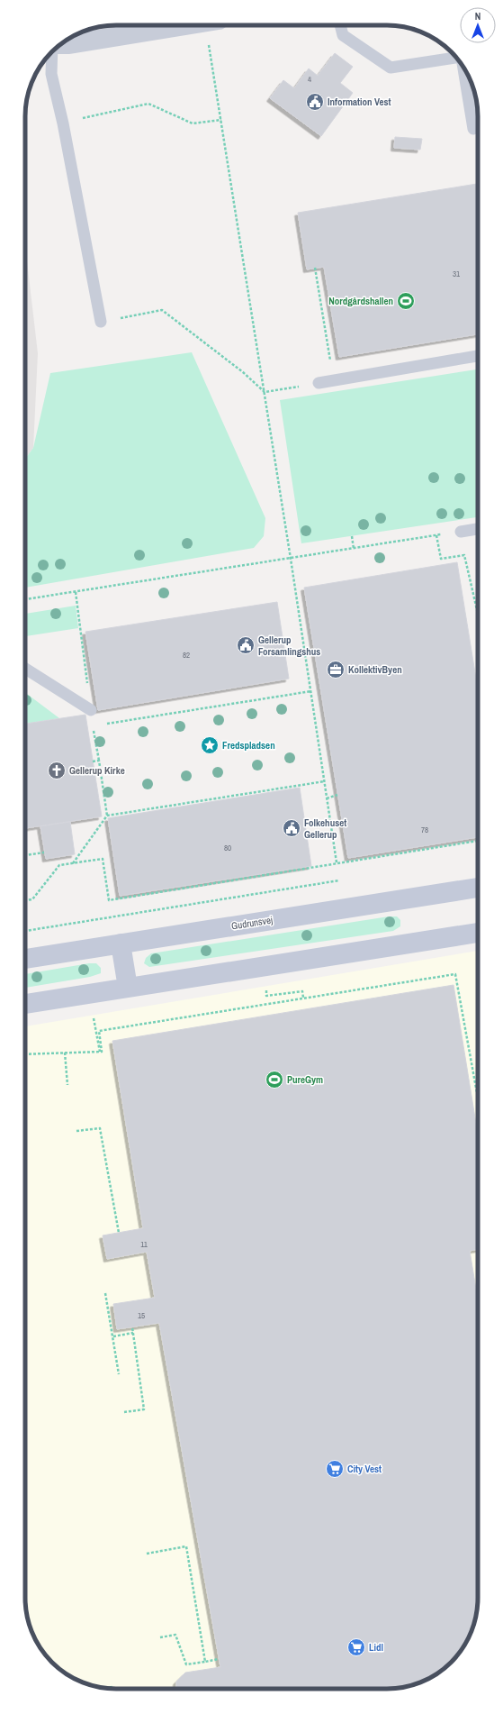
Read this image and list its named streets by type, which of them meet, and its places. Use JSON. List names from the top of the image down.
{
  "streets": {
    "street": ["Gudrunsvej"]
  },
  "places": {
    "public building": ["Information Vest", "Gellerup Forsamlingshus", "Folkehuset Gellerup"],
    "sports": ["Nordgårdshallen", "PureGym"],
    "office": ["KollektivByen"],
    "place": ["Fredspladsen"],
    "church": ["Gellerup Kirke"],
    "supermarket": ["City Vest", "Lidl"]
  },
  "house_numbers": [
    "4",
    "31",
    "82",
    "78",
    "80",
    "11",
    "15"
  ],
  "north": "top"
}
